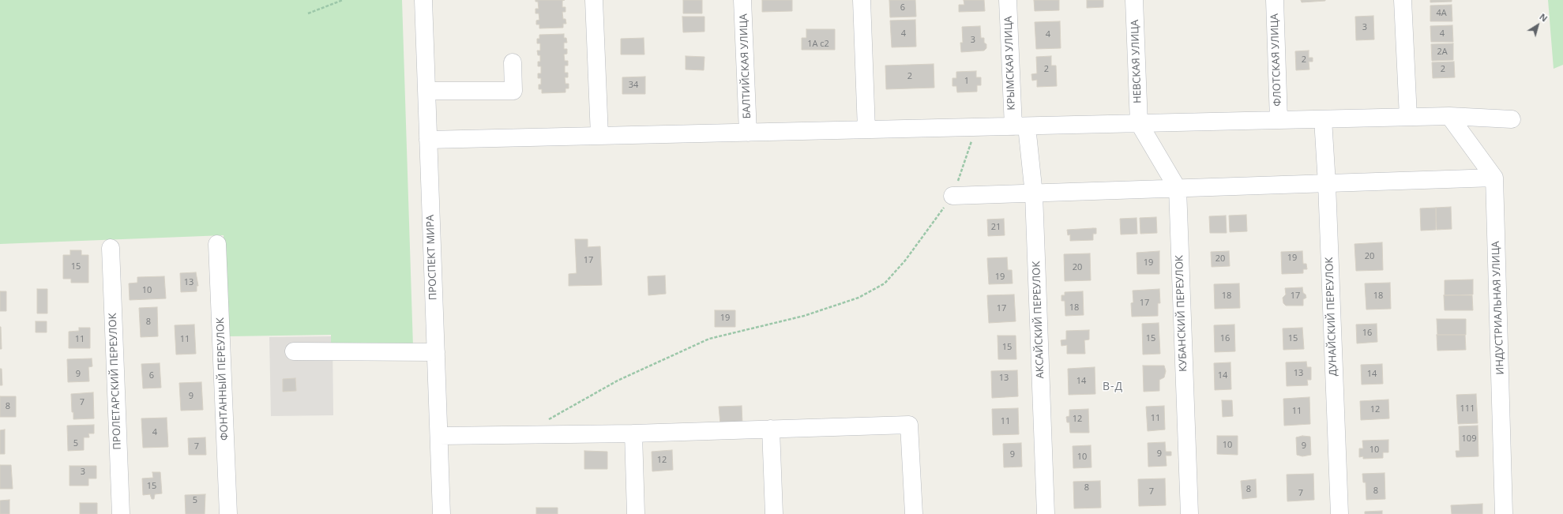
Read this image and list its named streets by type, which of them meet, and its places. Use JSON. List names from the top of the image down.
{
  "streets": {
    "street": [
      "ФЛОТСКАЯ УЛИЦА",
      "НЕВСКАЯ УЛИЦА",
      "КРЫМСКАЯ УЛИЦА",
      "БАЛТИЙСКАЯ УЛИЦА",
      "ПРОСПЕКТ МИРА",
      "ИНДУСТРИАЛЬНАЯ УЛИЦА",
      "КУБАНСКИЙ ПЕРЕУЛОК",
      "ДУНАЙСКИЙ ПЕРЕУЛОК",
      "АКСАЙСКИЙ ПЕРЕУЛОК",
      "ФОНТАННЫЙ ПЕРЕУЛОК",
      "ПРОЛЕТАРСКИЙ ПЕРЕУЛОК"
    ]
  },
  "crossings": [
    ["НЕВСКАЯ УЛИЦА", "КУБАНСКИЙ ПЕРЕУЛОК"],
    ["КРЫМСКАЯ УЛИЦА", "АКСАЙСКИЙ ПЕРЕУЛОК"]
  ],
  "districts": ["В-Д"],
  "house_numbers": [
    "6",
    "4А",
    "3",
    "4",
    "4",
    "4",
    "3",
    "1А с2",
    "2А",
    "2",
    "2",
    "2",
    "2",
    "1",
    "34",
    "21",
    "20",
    "19",
    "20",
    "17",
    "19",
    "15",
    "20",
    "19",
    "13",
    "10",
    "18",
    "17",
    "18",
    "17",
    "18",
    "17",
    "19",
    "8",
    "16",
    "15",
    "16",
    "15",
    "11",
    "11",
    "15",
    "13",
    "9",
    "14",
    "6",
    "14",
    "13",
    "14",
    "9",
    "7",
    "8",
    "111",
    "12",
    "11",
    "11",
    "12",
    "11",
    "4",
    "109",
    "5",
    "10",
    "9",
    "7",
    "10",
    "9",
    "9",
    "10",
    "12",
    "3",
    "15",
    "8",
    "8",
    "8",
    "7",
    "7",
    "5"
  ],
  "north": "top right"
}
